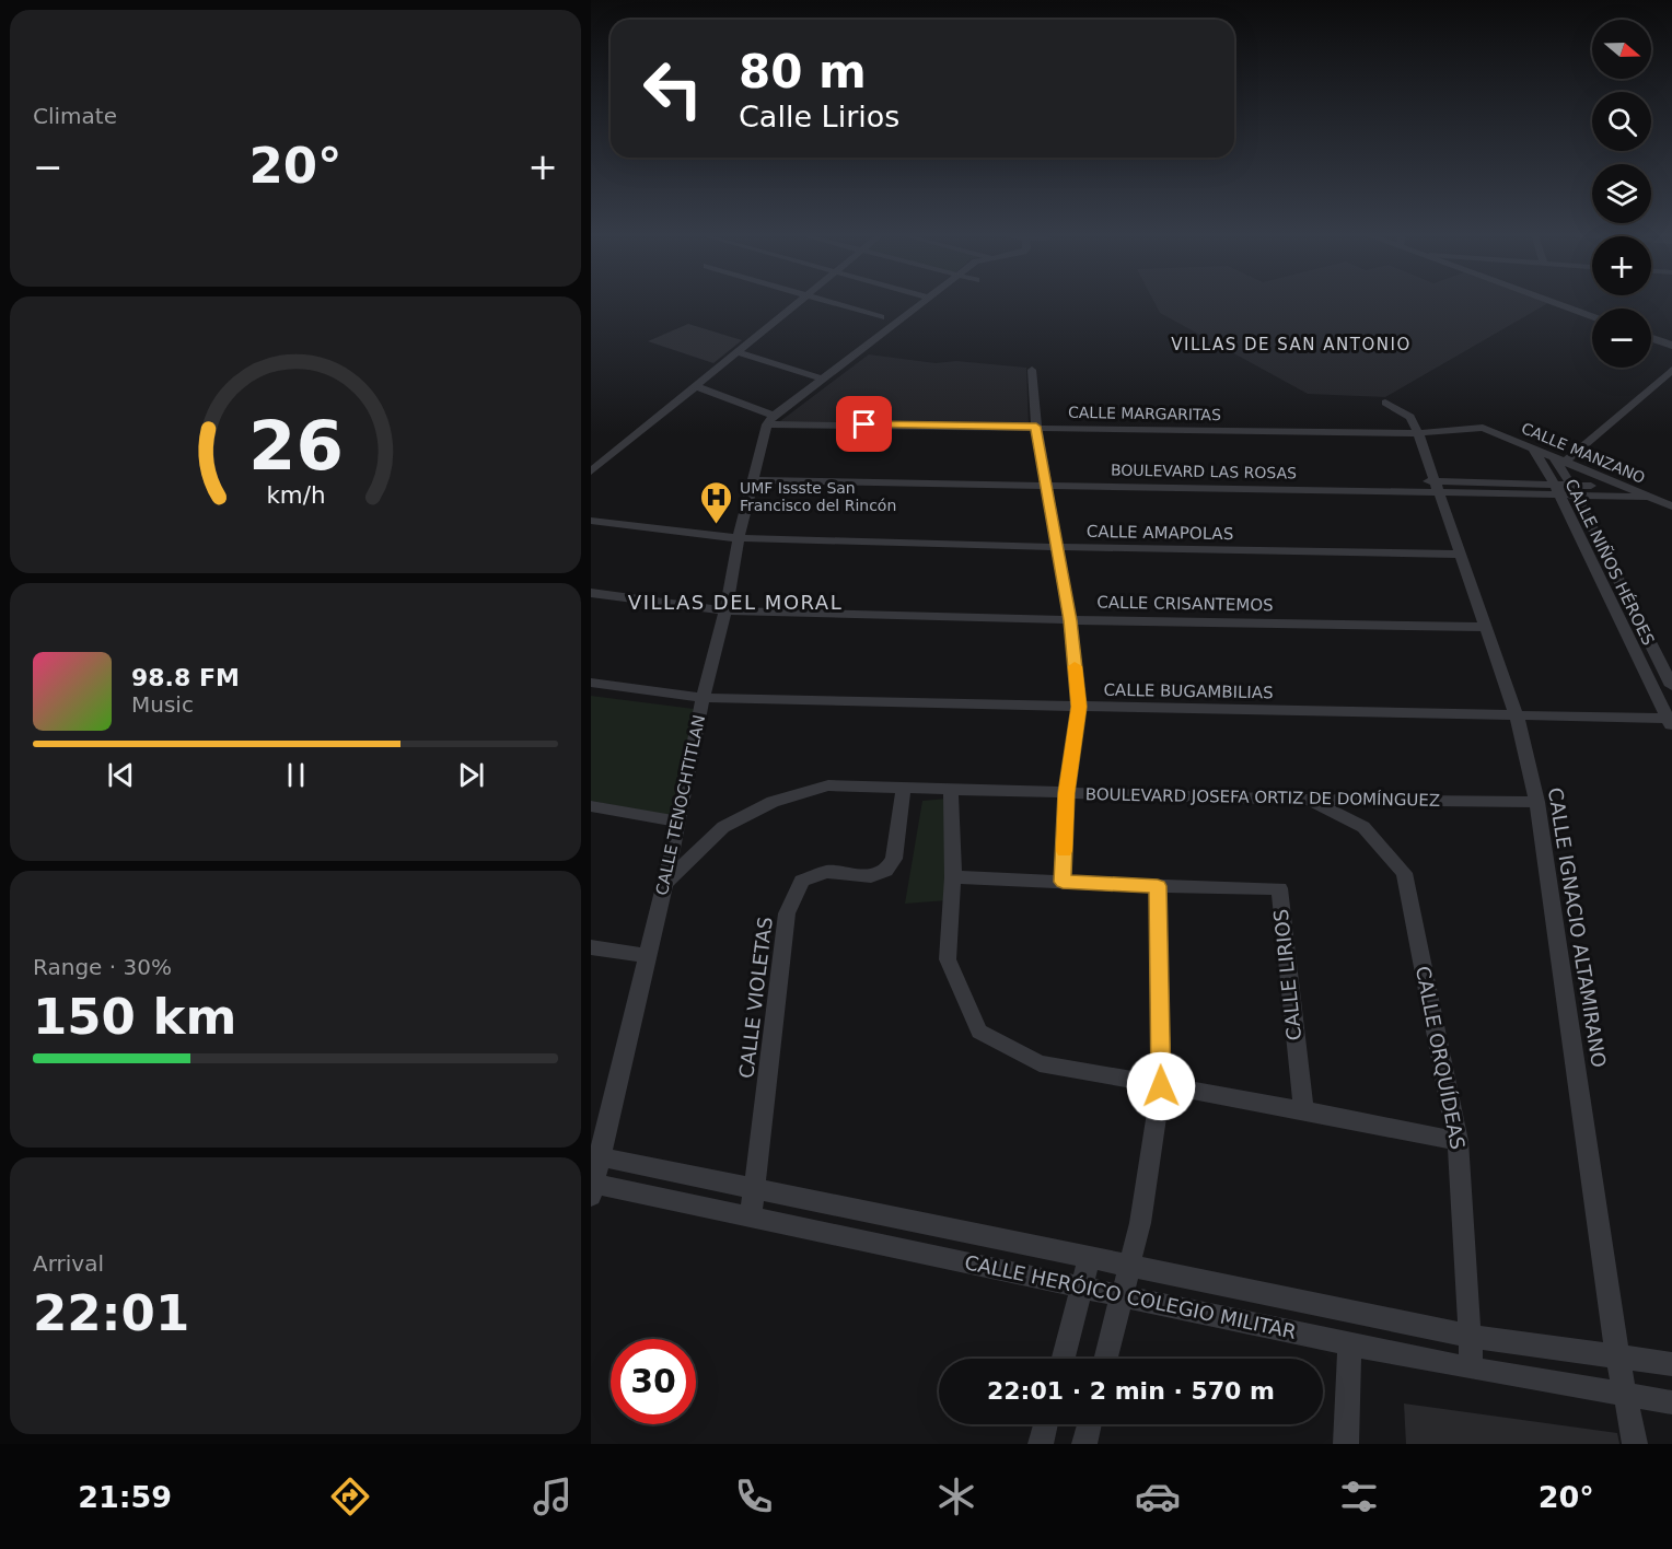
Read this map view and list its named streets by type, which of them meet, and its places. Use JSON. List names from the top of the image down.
{
  "streets": {
    "street": [
      "CALLE MARGARITAS",
      "CALLE MANZANO",
      "BOULEVARD LAS ROSAS",
      "CALLE AMAPOLAS",
      "CALLE NIÑOS HÉROES",
      "CALLE CRISANTEMOS",
      "CALLE BUGAMBILIAS",
      "BOULEVARD JOSEFA ORTIZ DE DOMÍNGUEZ",
      "CALLE TENOCHTITLAN",
      "CALLE IGNACIO ALTAMIRANO",
      "CALLE LIRIOS",
      "CALLE VIOLETAS",
      "CALLE ORQUÍDEAS",
      "CALLE HERÓICO COLEGIO MILITAR"
    ]
  },
  "crossings": [
    ["CALLE MARGARITAS", "CALLE MANZANO"],
    ["CALLE MARGARITAS", "CALLE TENOCHTITLAN"],
    ["CALLE MARGARITAS", "CALLE IGNACIO ALTAMIRANO"],
    ["CALLE MANZANO", "BOULEVARD LAS ROSAS"],
    ["CALLE MANZANO", "CALLE NIÑOS HÉROES"],
    ["BOULEVARD LAS ROSAS", "CALLE NIÑOS HÉROES"],
    ["BOULEVARD LAS ROSAS", "CALLE TENOCHTITLAN"],
    ["BOULEVARD LAS ROSAS", "CALLE IGNACIO ALTAMIRANO"],
    ["CALLE AMAPOLAS", "CALLE TENOCHTITLAN"],
    ["CALLE AMAPOLAS", "CALLE IGNACIO ALTAMIRANO"],
    ["CALLE NIÑOS HÉROES", "CALLE BUGAMBILIAS"],
    ["CALLE CRISANTEMOS", "CALLE TENOCHTITLAN"],
    ["CALLE CRISANTEMOS", "CALLE IGNACIO ALTAMIRANO"],
    ["CALLE BUGAMBILIAS", "CALLE TENOCHTITLAN"],
    ["CALLE BUGAMBILIAS", "CALLE IGNACIO ALTAMIRANO"],
    ["BOULEVARD JOSEFA ORTIZ DE DOMÍNGUEZ", "CALLE TENOCHTITLAN"],
    ["BOULEVARD JOSEFA ORTIZ DE DOMÍNGUEZ", "CALLE IGNACIO ALTAMIRANO"],
    ["BOULEVARD JOSEFA ORTIZ DE DOMÍNGUEZ", "CALLE VIOLETAS"],
    ["BOULEVARD JOSEFA ORTIZ DE DOMÍNGUEZ", "CALLE ORQUÍDEAS"],
    ["CALLE TENOCHTITLAN", "CALLE HERÓICO COLEGIO MILITAR"],
    ["CALLE IGNACIO ALTAMIRANO", "CALLE HERÓICO COLEGIO MILITAR"],
    ["CALLE VIOLETAS", "CALLE HERÓICO COLEGIO MILITAR"],
    ["CALLE ORQUÍDEAS", "CALLE HERÓICO COLEGIO MILITAR"]
  ],
  "districts": ["VILLAS DE SAN ANTONIO", "VILLAS DEL MORAL"],
  "places": {
    "hospital": ["UMF Issste San Francisco del Rincón"]
  },
  "north": "right",
  "page": {
    "tile": [
      "Climate",
      ["Range · 30%", "150 km"],
      ["Arrival", "22:01"]
    ],
    "map_buttons": ["+", "−"],
    "turn": ["80 m", "Calle Lirios"],
    "heat": ["−", "20°", "+"],
    "song": ["98.8 FM", "Music"],
    "limit": "30",
    "trip": "22:01 · 2 min · 570 m",
    "tabs": ["21:59", "20°"],
    "gauge": ["26", "km/h"]
  }
}
